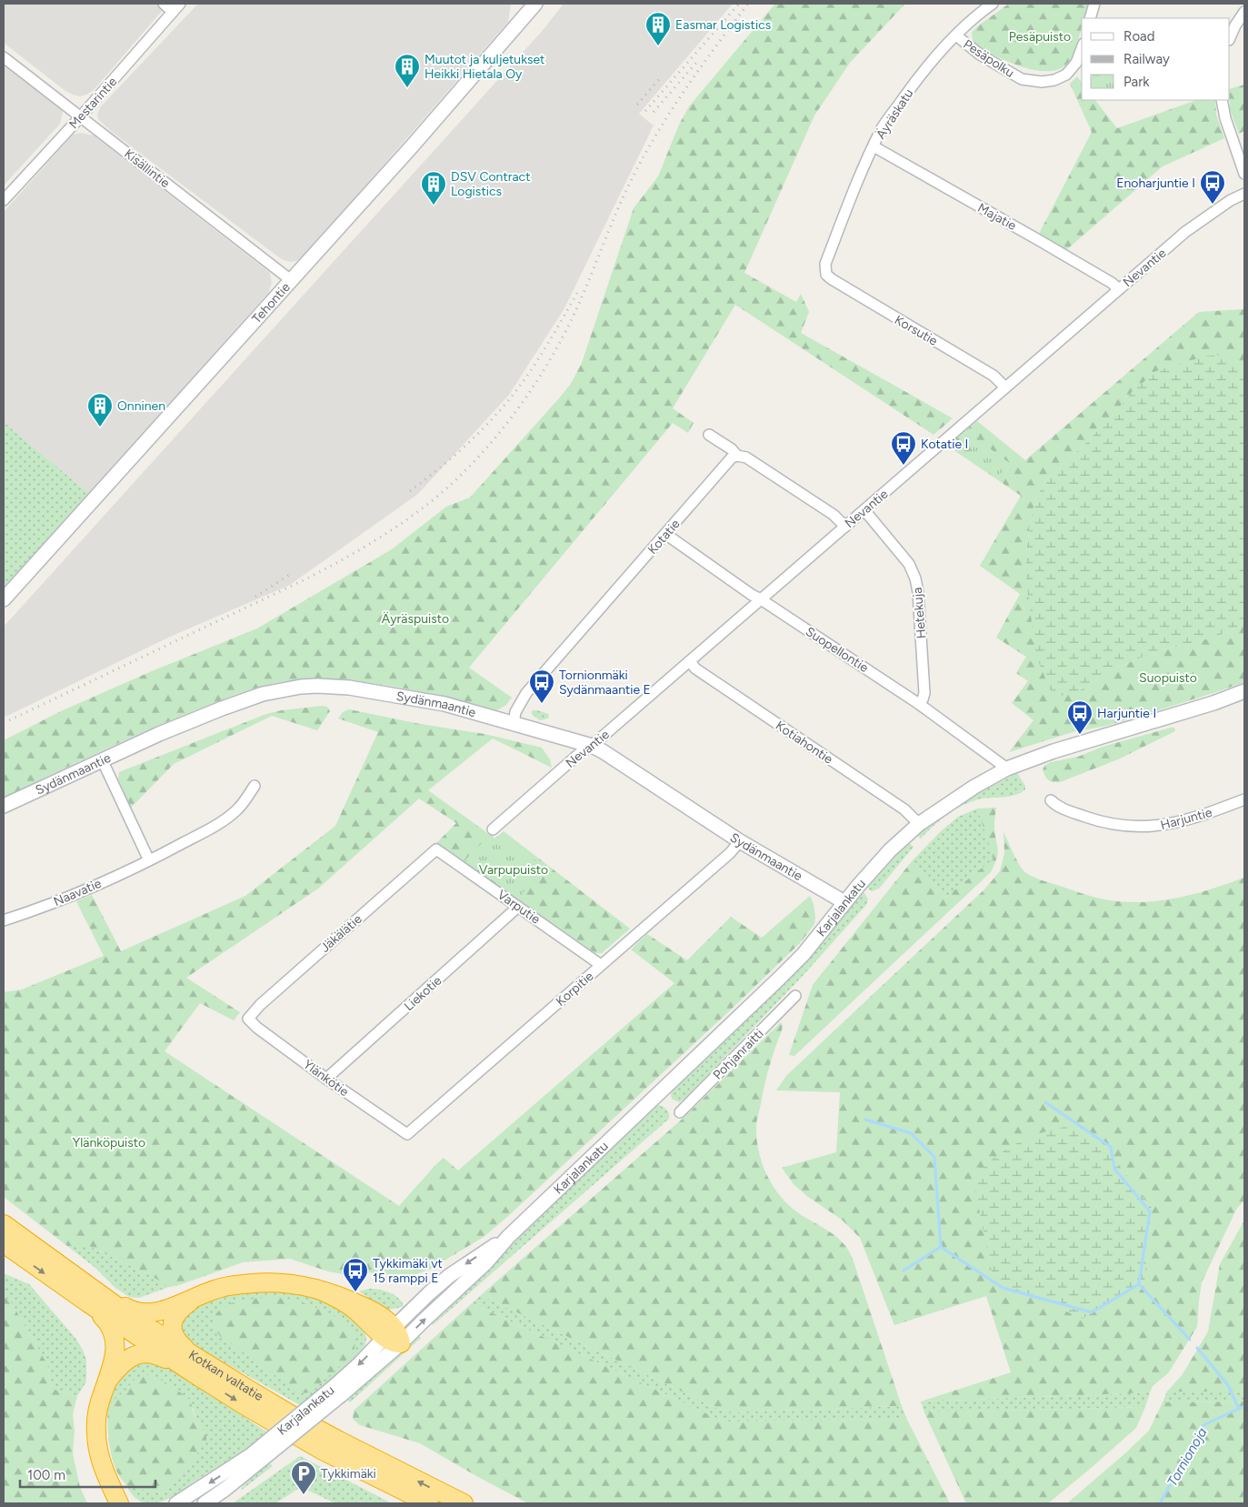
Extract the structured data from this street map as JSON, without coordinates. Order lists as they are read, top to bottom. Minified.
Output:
{"streets":{"highway":["Kotkan valtatie"],"street":["Pesäpolku","Mestarintie","Äyräskatu","Kisällintie","Majatie","Nevantie","Tehontie","Korsutie","Kotatie","Hetekuja","Suopellontie","Sydänmaantie","Kotiahontie","Harjuntie","Naavatie","Varputie","Karjalankatu","Jäkälätie","Korpitie","Liekotie","Pohjanraitti","Ylänkötie"]},"crossings":[["Pesäpolku","Äyräskatu"],["Mestarintie","Kisällintie"],["Äyräskatu","Majatie"],["Äyräskatu","Korsutie"],["Kisällintie","Tehontie"],["Majatie","Nevantie"],["Nevantie","Korsutie"],["Nevantie","Hetekuja"],["Nevantie","Suopellontie"],["Nevantie","Sydänmaantie"],["Nevantie","Kotiahontie"],["Kotatie","Suopellontie"],["Kotatie","Sydänmaantie"],["Hetekuja","Suopellontie"],["Suopellontie","Karjalankatu"],["Sydänmaantie","Karjalankatu"],["Sydänmaantie","Korpitie"],["Kotiahontie","Karjalankatu"],["Varputie","Jäkälätie"],["Varputie","Korpitie"],["Varputie","Liekotie"],["Jäkälätie","Ylänkötie"],["Korpitie","Ylänkötie"],["Liekotie","Ylänkötie"]],"water":["Tornionoja"],"parks":["Pesäpuisto","Äyräspuisto","Suopuisto","Varpupuisto","Ylänköpuisto"],"places":{"building":["Easmar Logistics","Muutot ja kuljetukset Heikki Hietala Oy","DSV Contract Logistics","Onninen"],"bus stop":["Enoharjuntie I","Kotatie I","Tornionmäki Sydänmaantie E","Harjuntie I","Tykkimäki vt 15 ramppi E"],"parking":["Tykkimäki"]},"legend":["Road","Railway","Park"],"scale_bar":"100 m"}
